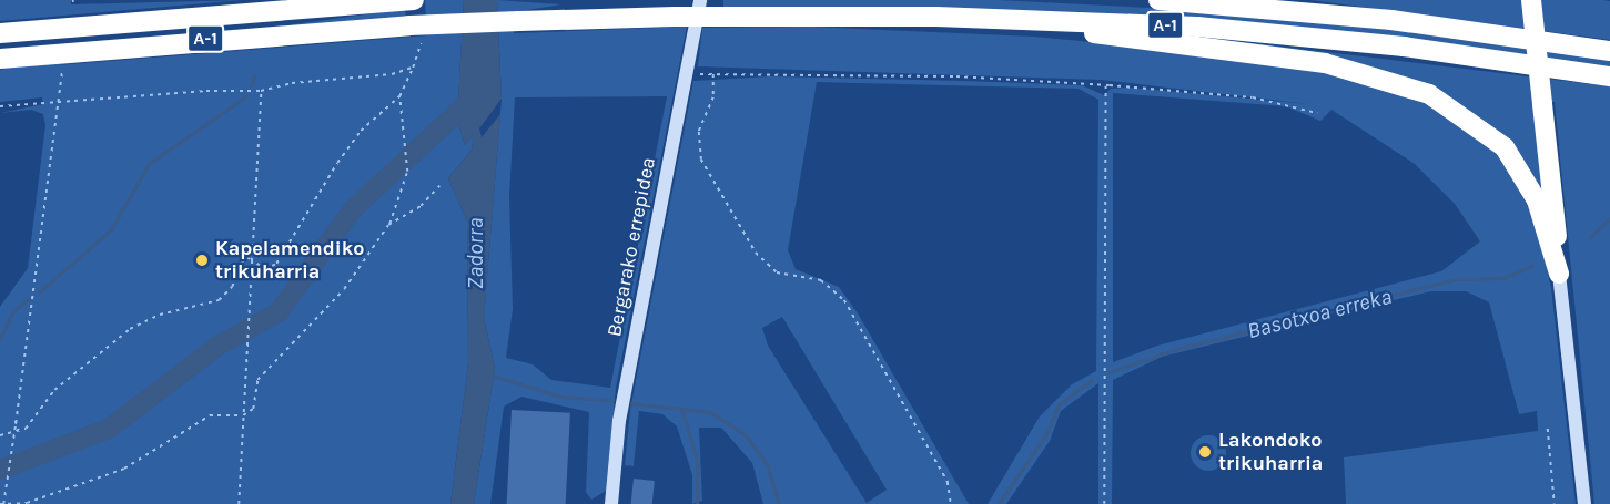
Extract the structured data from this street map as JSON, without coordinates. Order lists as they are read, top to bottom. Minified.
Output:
{"streets":{"highway":["A-1"],"street":["Bergarako errepidea"]},"water":["Zadorra","Basotxoa erreka"],"places":["Kapelamendiko trikuharria","Lakondoko trikuharria"]}
